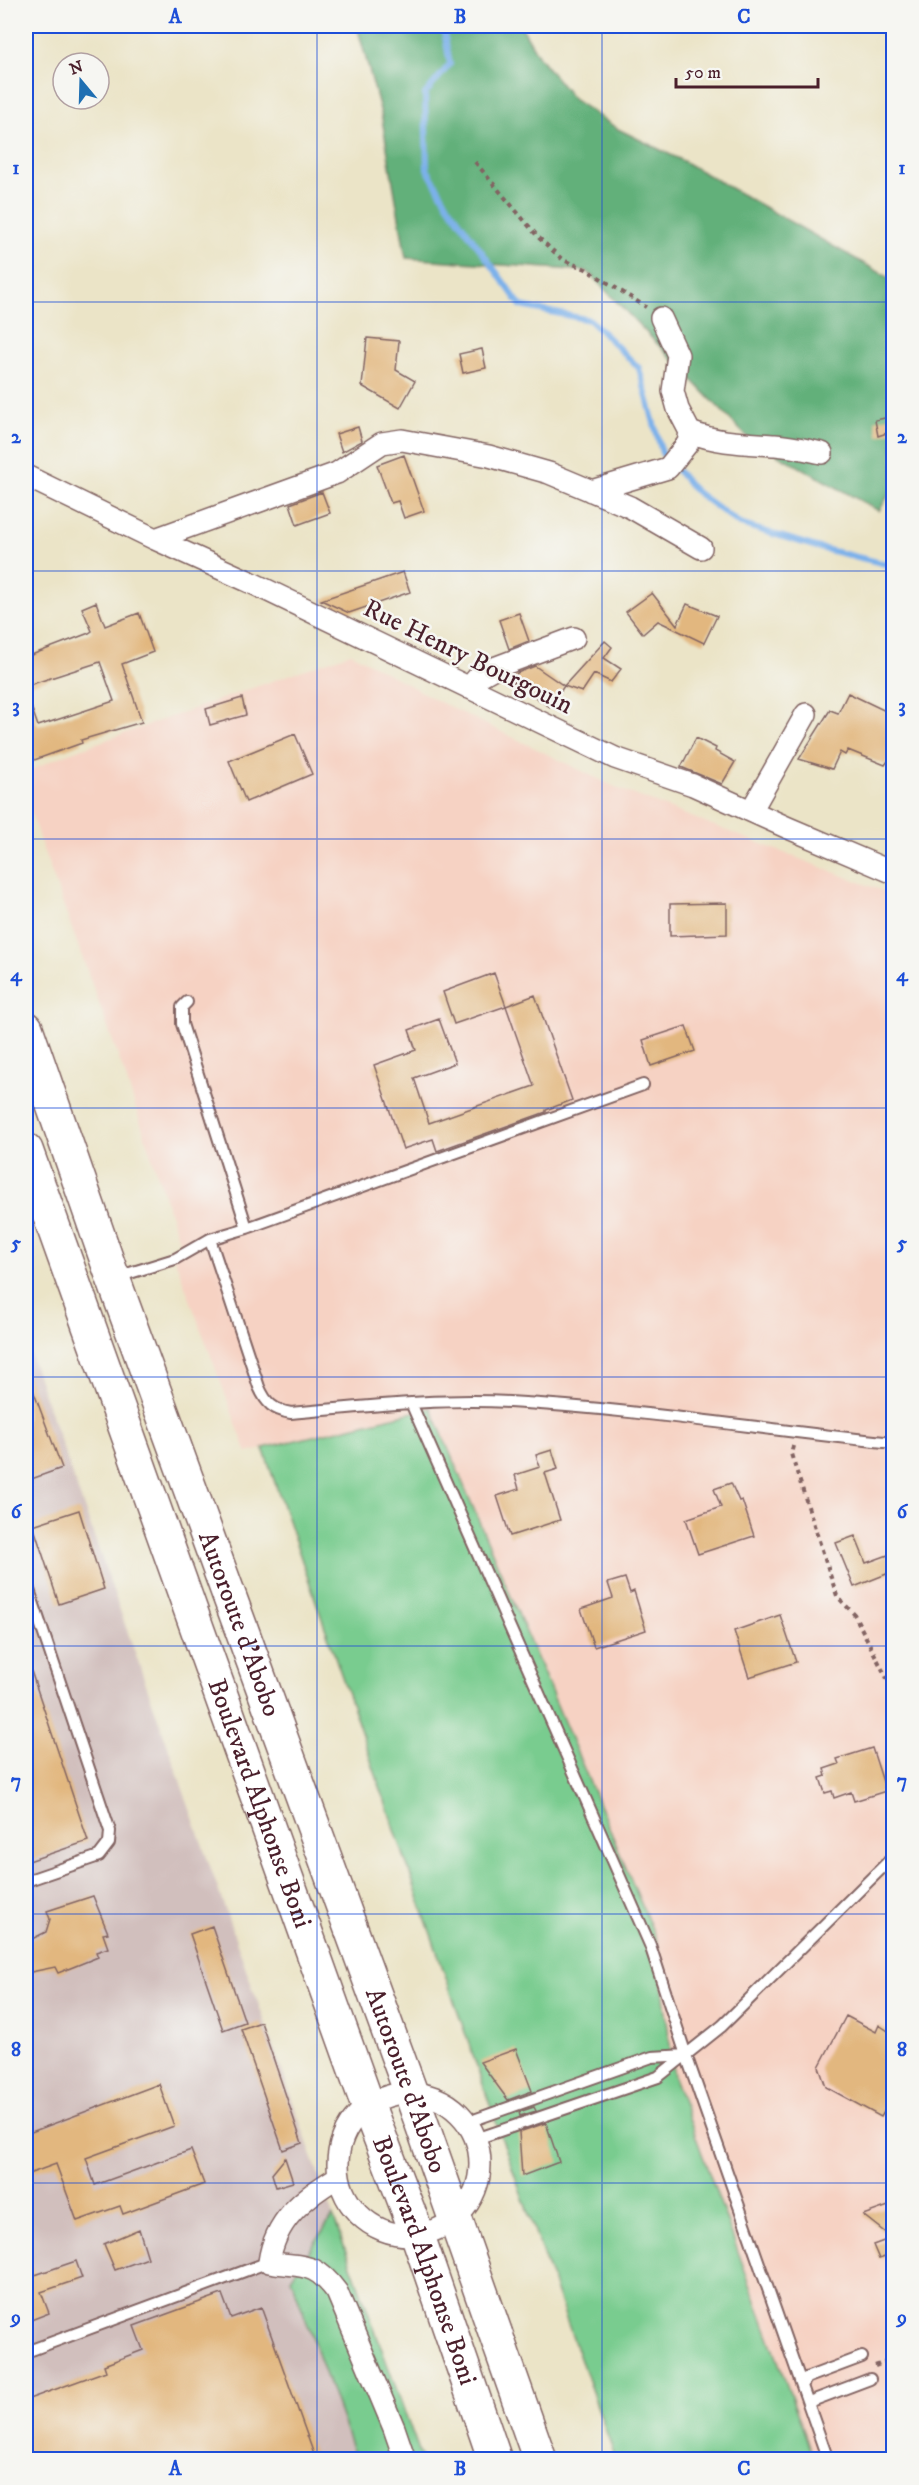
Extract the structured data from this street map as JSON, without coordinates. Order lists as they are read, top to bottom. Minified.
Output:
{"streets":{"main road":["Autoroute d'Abobo","Boulevard Alphonse Boni"],"street":["Rue Henry Bourgouin"]},"crossings":[["Autoroute d'Abobo","Boulevard Alphonse Boni"]],"scale_bar":"50 m","north":"top","grid":{"columns":["A","B","C"],"rows":["1","2","3","4","5","6","7","8","9"]}}
